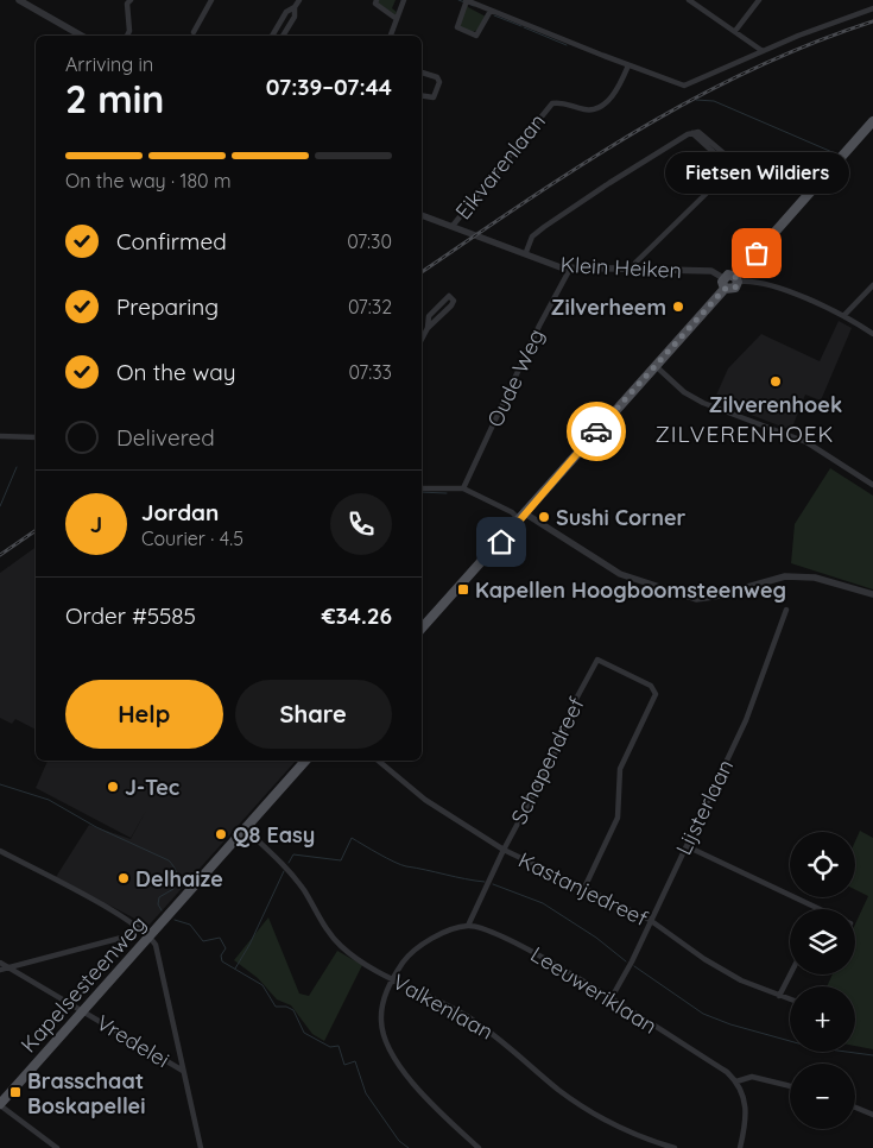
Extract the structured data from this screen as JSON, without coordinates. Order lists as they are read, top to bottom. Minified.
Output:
{"streets":{"main road":["Kapelsesteenweg"],"street":["Eikvarenlaan","Klein Heiken","Oude Weg","Schapendreef","Lijsterlaan","Kastanjedreef","Leeuweriklaan","Valkenlaan","Vredelei"]},"crossings":[["Eikvarenlaan","Klein Heiken"],["Klein Heiken","Oude Weg"],["Schapendreef","Kastanjedreef"],["Schapendreef","Leeuweriklaan"],["Lijsterlaan","Kastanjedreef"],["Lijsterlaan","Leeuweriklaan"],["Kapelsesteenweg","Valkenlaan"],["Kapelsesteenweg","Vredelei"]],"districts":["ZILVERENHOEK"],"places":{"other":["Fietsen Wildiers","Zilverheem","Zilverenhoek","Sushi Corner","J-Tec","Q8 Easy","Delhaize"],"transit":["Kapellen Hoogboomsteenweg","Brasschaat Boskapellei"]},"page":{"heading":["2 min","Arriving in","07:39–07:44"],"panel":["Jordan","Courier · 4.5","Order #5585","€34.26"],"bar":"On the way · 180 m","bubble":"Fietsen Wildiers","list":[["Confirmed","07:30"],["Preparing","07:32"],["On the way","07:33"],"Delivered"],"round":"J","buttons":["Help","Share"],"map_buttons":["+","−"]}}
